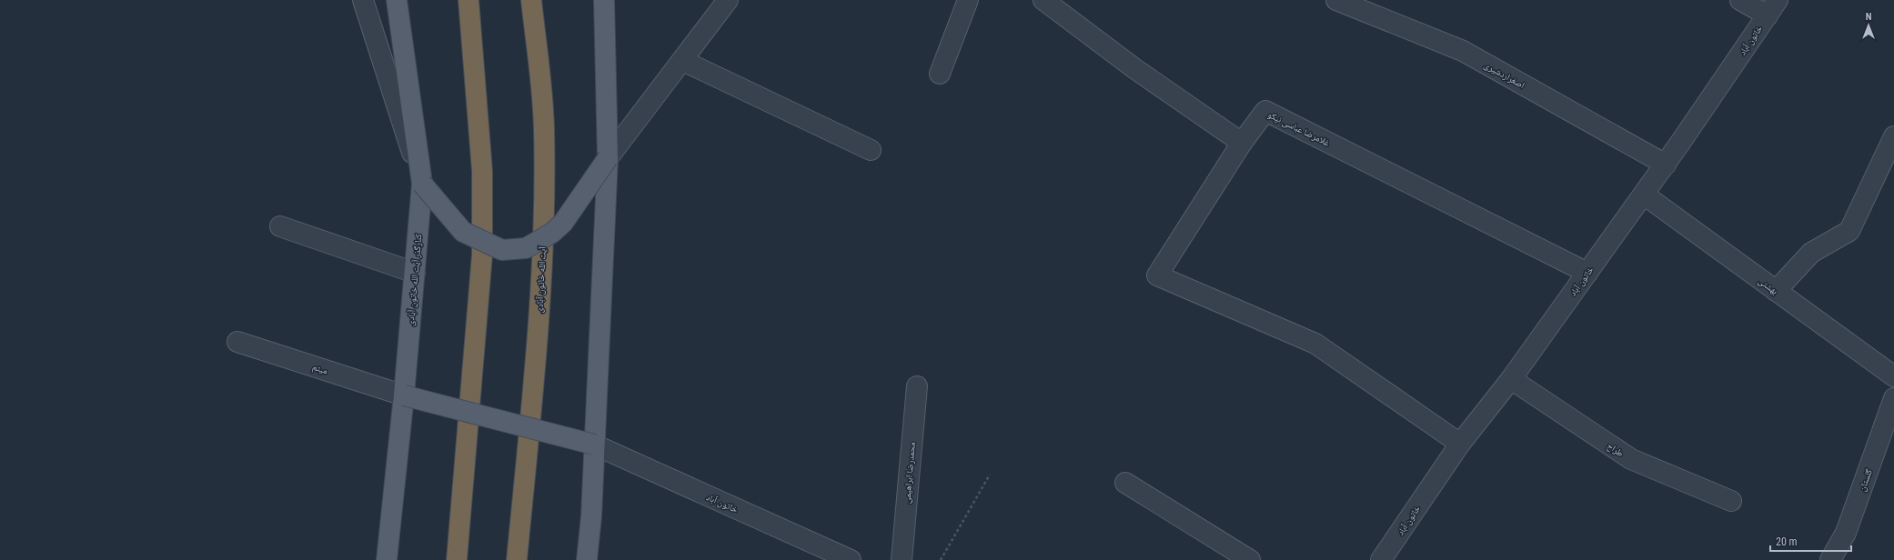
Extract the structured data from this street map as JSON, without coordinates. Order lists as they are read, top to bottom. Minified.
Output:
{"streets":{"highway":["آیت الله خاتون آبادی"],"main road":["کنارگذر آیت الله خاتون آبادی"],"street":["خاتون آباد","اصغراردشیری","غلامرضا عباسی نیکو","بهشتی","میثم","طراح","محمدرضا ابراهیمی","گلستان"]},"crossings":[["خاتون آباد","اصغراردشیری"],["خاتون آباد","غلامرضا عباسی نیکو"],["خاتون آباد","بهشتی"],["خاتون آباد","طراح"],["کنارگذر آیت الله خاتون آبادی","میثم"]],"scale_bar":"20 m","north":"top"}
